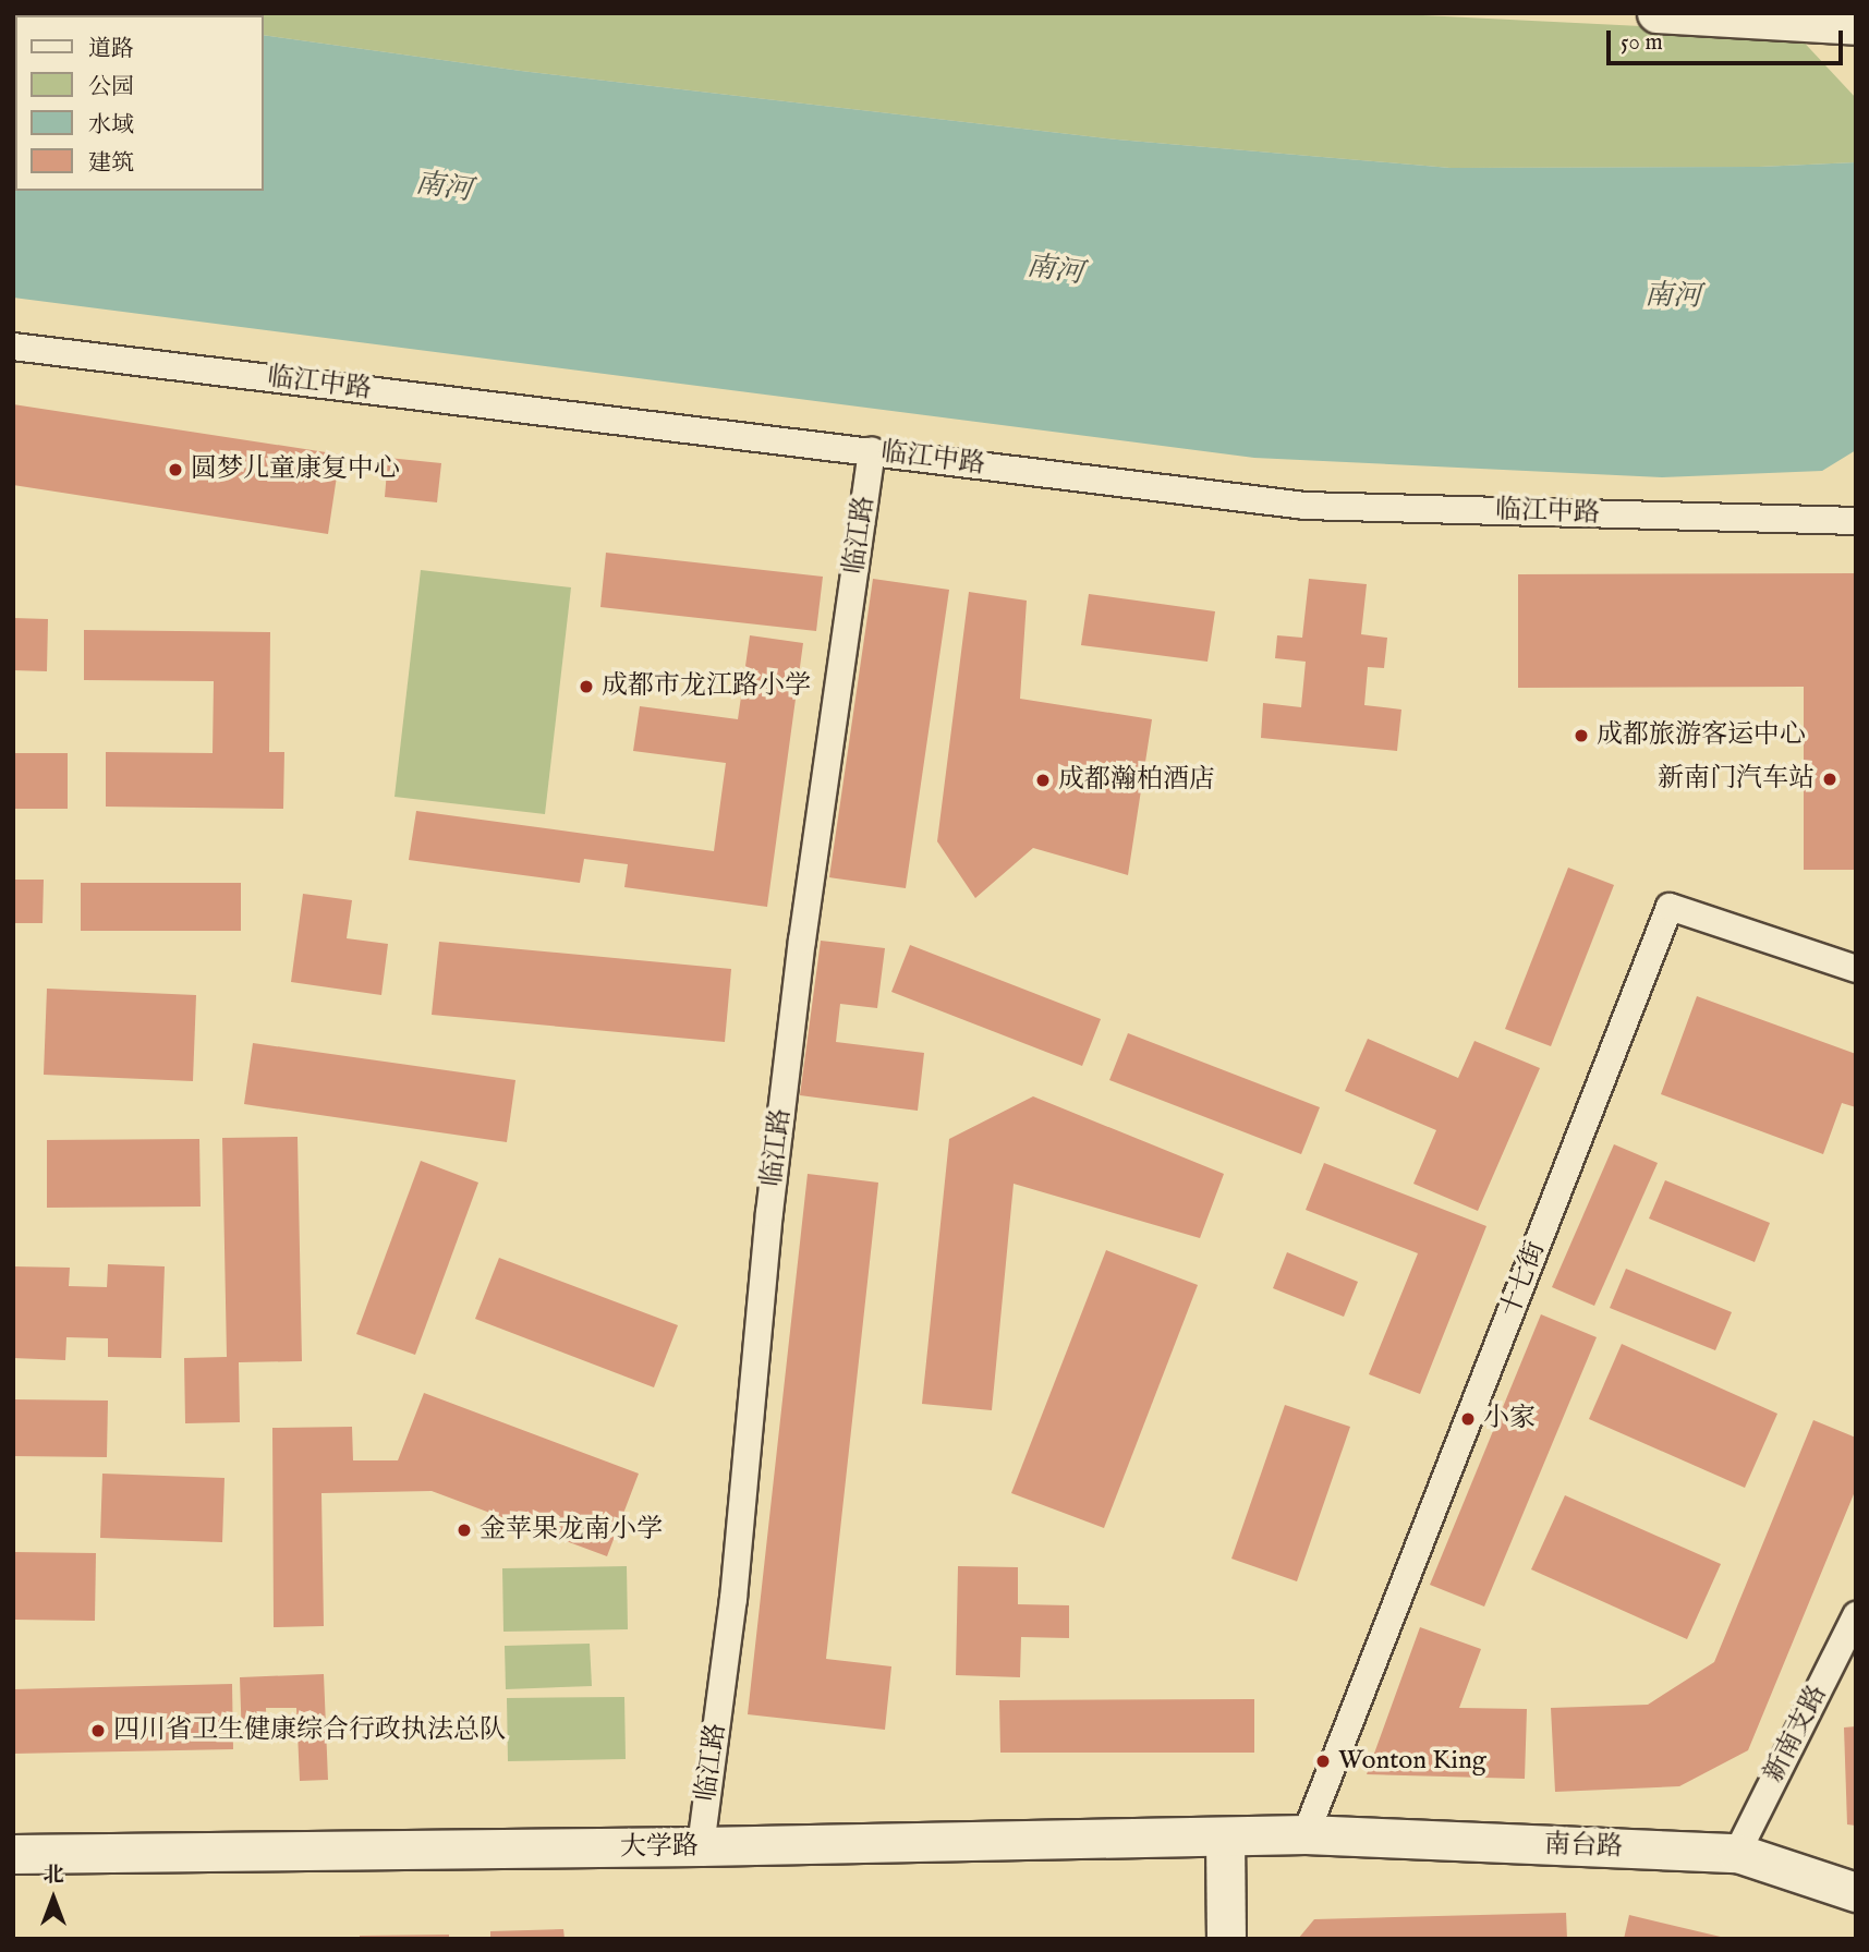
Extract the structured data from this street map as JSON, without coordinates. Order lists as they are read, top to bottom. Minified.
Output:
{"streets":{"street":["临江中路","临江路","十七街","新南支路","南台路","大学路"]},"crossings":[["临江中路","临江路"],["临江路","大学路"],["十七街","南台路"],["十七街","大学路"],["新南支路","南台路"],["南台路","大学路"]],"water":["南河"],"places":["圆梦儿童康复中心","成都市龙江路小学","成都旅游客运中心","新南门汽车站","成都瀚柏酒店","小家","金苹果龙南小学","四川省卫生健康综合行政执法总队","Wonton King"],"legend":["道路","公园","水域","建筑"],"scale_bar":"50 m","north":"top"}
